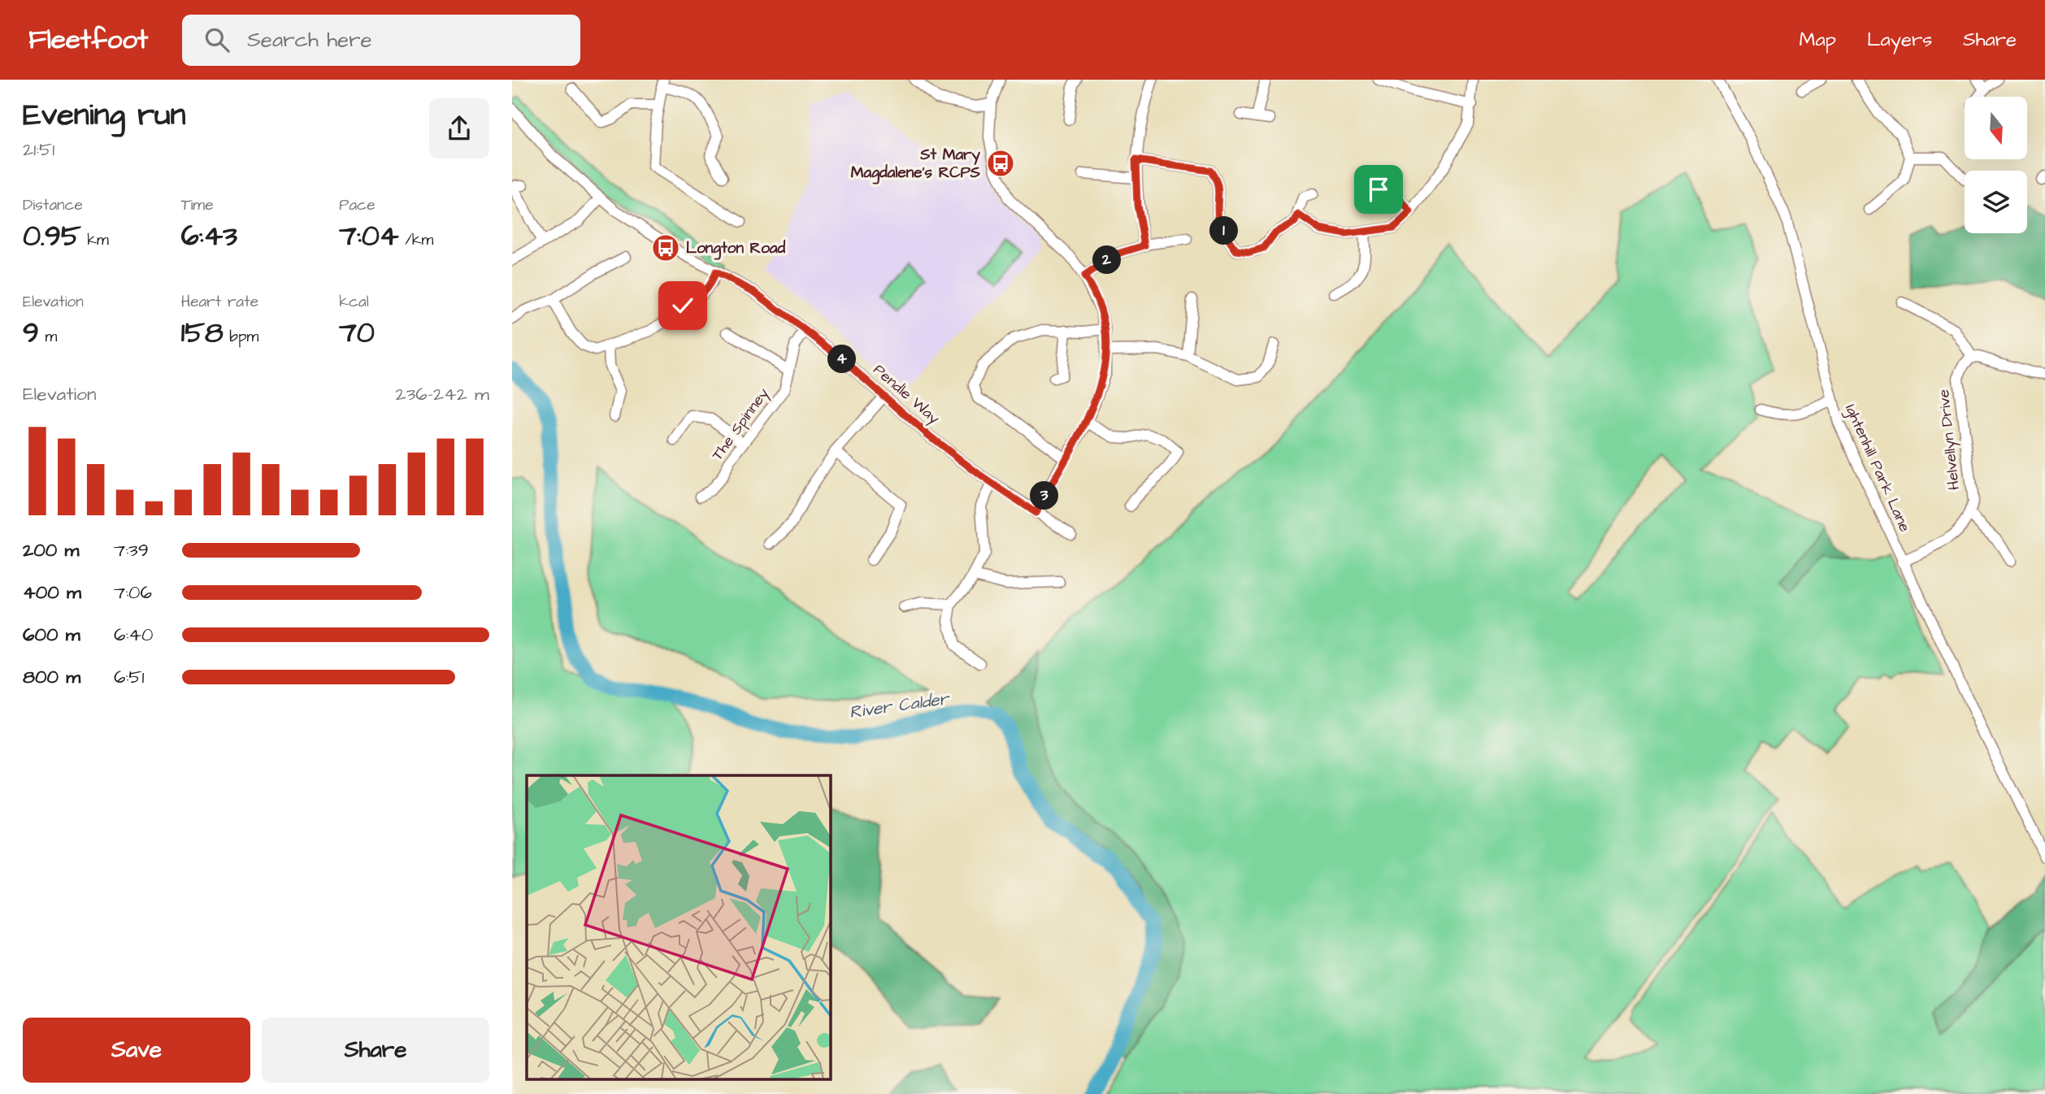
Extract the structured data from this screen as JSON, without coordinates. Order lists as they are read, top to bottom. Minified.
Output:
{"streets":{"street":["Pendle Way","The Spinney","Helvellyn Drive","Ightenhill Park Lane"]},"crossings":[["Pendle Way","The Spinney"]],"water":["River Calder"],"places":{"bus stop":["St Mary Magdalene's RCPS","Longton Road"]},"north":"bottom","page":{"header":"Fleetfoot","search":"Search here","nav":["Map","Layers","Share"],"heading":["Evening run","21:51"],"stats":[["Distance","0.95 km"],["Time","6:43"],["Pace","7:04 /km"],["Elevation","9 m"],["Heart rate","158 bpm"],["kcal","70"]],"pins":["1","2","4","3"],"chart":["Elevation","236–242 m"],"list":[{"name":"200 m","note":"7:39"},{"name":"400 m","note":"7:06"},{"name":"600 m","note":"6:40"},{"name":"800 m","note":"6:51"}],"buttons":["Save","Share"]}}
